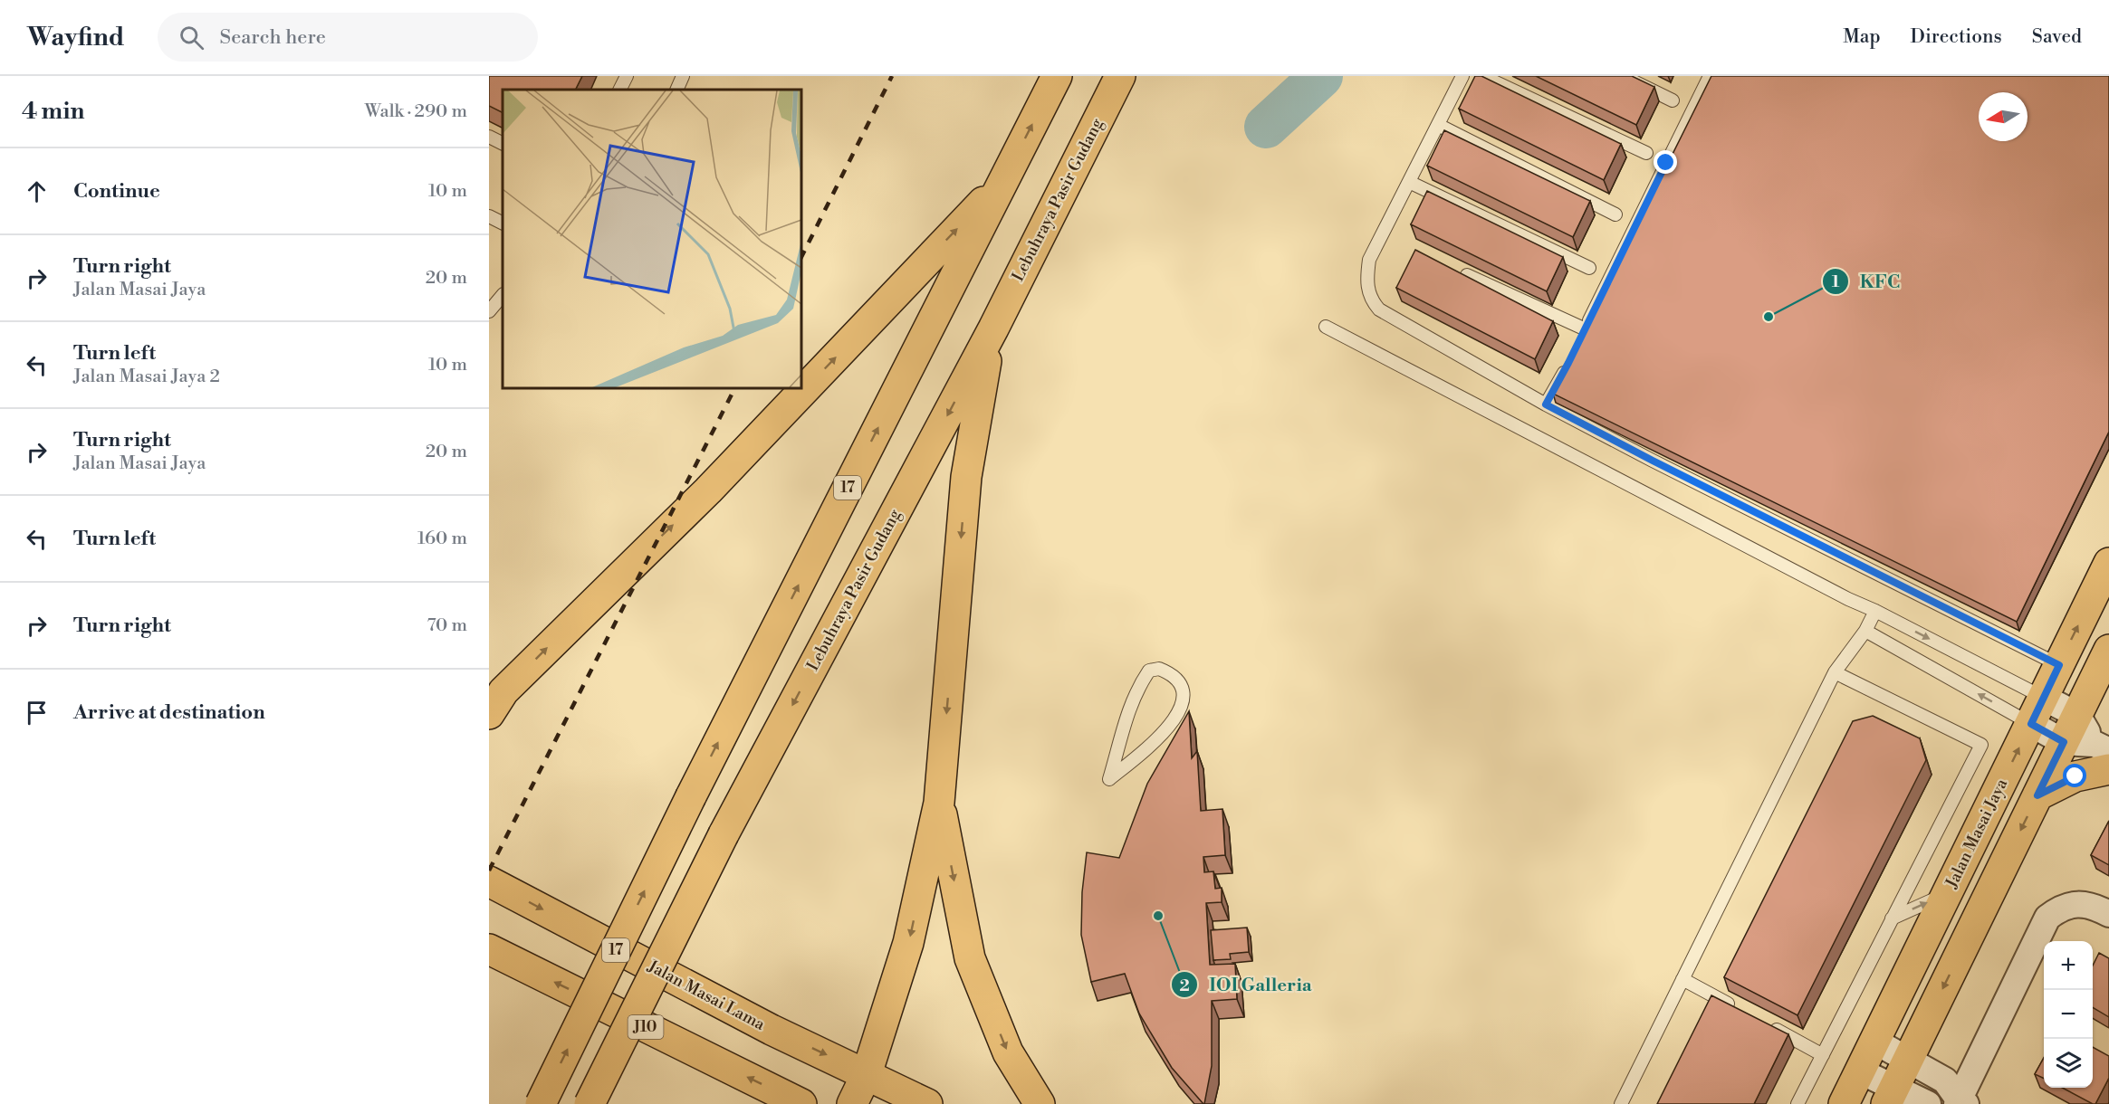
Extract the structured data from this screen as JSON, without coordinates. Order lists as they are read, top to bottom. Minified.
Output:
{"streets":{"main road":["Lebuhraya Pasir Gudang","17","Jalan Masai Jaya","Jalan Masai Lama","J10"]},"places":["KFC","IOI Galleria"],"north":"left","page":{"header":"Wayfind","search":"Search here","nav":["Map","Directions","Saved"],"heading":["4 min","Walk · 290 m"],"list":[["Continue","10 m"],["Turn right","Jalan Masai Jaya","20 m"],["Turn left","Jalan Masai Jaya 2","10 m"],["Turn right","Jalan Masai Jaya","20 m"],["Turn left","160 m"],["Turn right","70 m"],"Arrive at destination"],"map_buttons":["+","−"]}}
